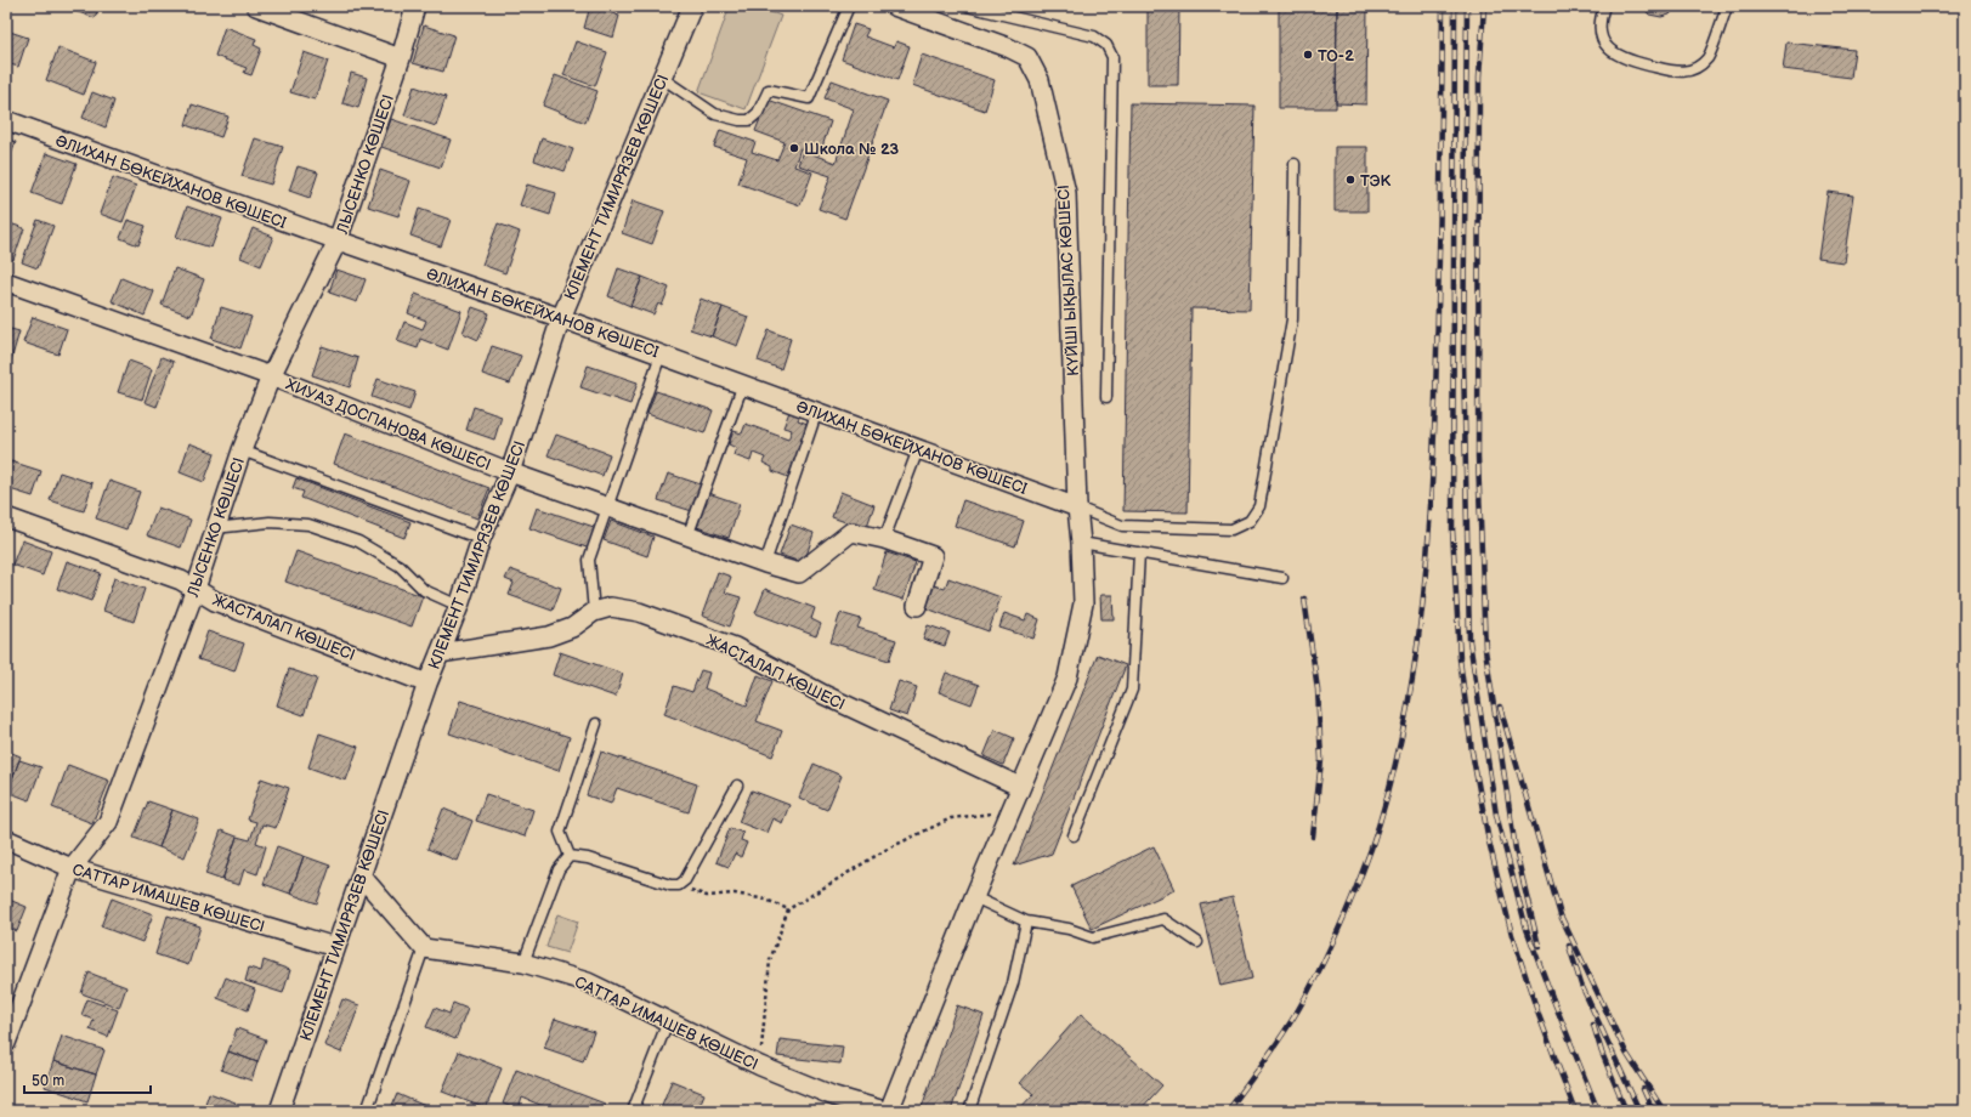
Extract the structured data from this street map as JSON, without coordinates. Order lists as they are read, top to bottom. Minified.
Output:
{"streets":{"street":["ЛЫСЕНКО КӨШЕСІ","ӘЛИХАН БӨКЕЙХАНОВ КӨШЕСI","КЛЕМЕНТ ТИМИРЯЗЕВ КӨШЕСІ","КҮЙШІ ЫҚЫЛАС КӨШЕСІ","ХИУАЗ ДОСПАНОВА КӨШЕСІ","ЖАСТАЛАП КӨШЕСІ","САТТАР ИМАШЕВ КӨШЕСІ"]},"crossings":[["ЛЫСЕНКО КӨШЕСІ","ӘЛИХАН БӨКЕЙХАНОВ КӨШЕСI"],["ЛЫСЕНКО КӨШЕСІ","ХИУАЗ ДОСПАНОВА КӨШЕСІ"],["ЛЫСЕНКО КӨШЕСІ","ЖАСТАЛАП КӨШЕСІ"],["ЛЫСЕНКО КӨШЕСІ","САТТАР ИМАШЕВ КӨШЕСІ"],["ӘЛИХАН БӨКЕЙХАНОВ КӨШЕСI","КЛЕМЕНТ ТИМИРЯЗЕВ КӨШЕСІ"],["ӘЛИХАН БӨКЕЙХАНОВ КӨШЕСI","КҮЙШІ ЫҚЫЛАС КӨШЕСІ"],["КЛЕМЕНТ ТИМИРЯЗЕВ КӨШЕСІ","ХИУАЗ ДОСПАНОВА КӨШЕСІ"],["КЛЕМЕНТ ТИМИРЯЗЕВ КӨШЕСІ","ЖАСТАЛАП КӨШЕСІ"],["КЛЕМЕНТ ТИМИРЯЗЕВ КӨШЕСІ","САТТАР ИМАШЕВ КӨШЕСІ"],["КҮЙШІ ЫҚЫЛАС КӨШЕСІ","ЖАСТАЛАП КӨШЕСІ"]],"places":["ТО-2","Школа № 23","ТЭК"],"scale_bar":"50 m"}
